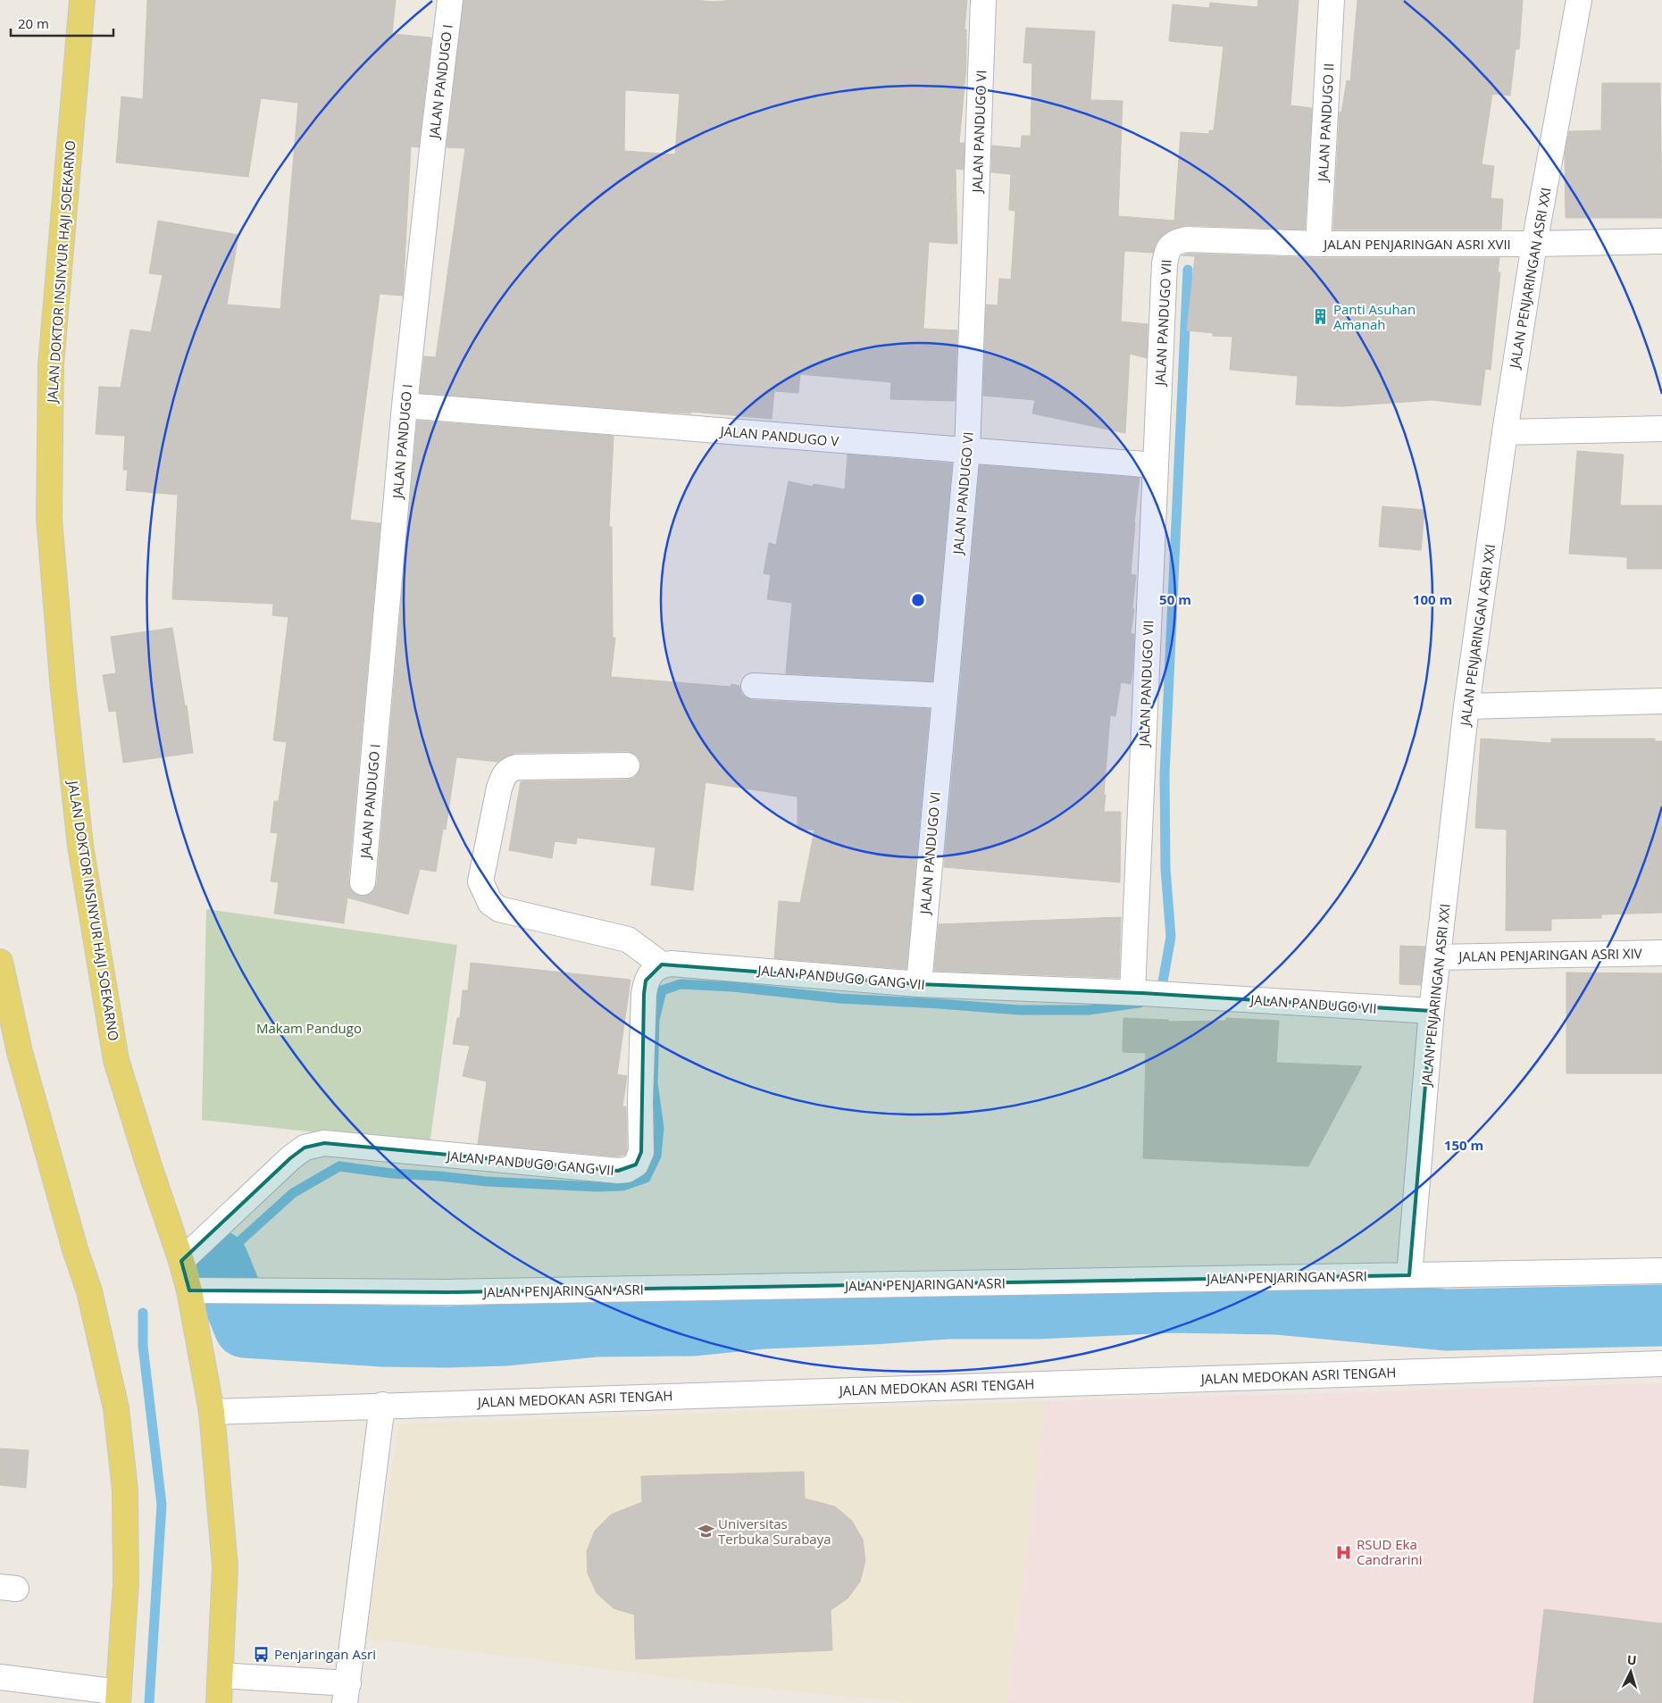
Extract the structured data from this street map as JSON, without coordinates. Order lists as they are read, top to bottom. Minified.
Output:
{"streets":{"main road":["JALAN DOKTOR INSINYUR HAJI SOEKARNO"],"street":["JALAN PANDUGO I","JALAN PANDUGO II","JALAN PANDUGO VI","JALAN PENJARINGAN ASRI XVII","JALAN PENJARINGAN ASRI XXI","JALAN PANDUGO VII","JALAN PANDUGO V","JALAN PENJARINGAN ASRI XIV","JALAN PANDUGO GANG VII","JALAN PENJARINGAN ASRI","JALAN MEDOKAN ASRI TENGAH"]},"crossings":[["JALAN PANDUGO I","JALAN PANDUGO V"],["JALAN PANDUGO II","JALAN PENJARINGAN ASRI XVII"],["JALAN PANDUGO VI","JALAN PANDUGO V"],["JALAN PANDUGO VI","JALAN PANDUGO GANG VII"],["JALAN PENJARINGAN ASRI XVII","JALAN PENJARINGAN ASRI XXI"],["JALAN PENJARINGAN ASRI XVII","JALAN PANDUGO VII"],["JALAN DOKTOR INSINYUR HAJI SOEKARNO","JALAN PANDUGO GANG VII"],["JALAN DOKTOR INSINYUR HAJI SOEKARNO","JALAN PENJARINGAN ASRI"],["JALAN DOKTOR INSINYUR HAJI SOEKARNO","JALAN MEDOKAN ASRI TENGAH"],["JALAN PENJARINGAN ASRI XXI","JALAN PANDUGO VII"],["JALAN PENJARINGAN ASRI XXI","JALAN PENJARINGAN ASRI XIV"],["JALAN PENJARINGAN ASRI XXI","JALAN PENJARINGAN ASRI"],["JALAN PANDUGO VII","JALAN PANDUGO V"],["JALAN PANDUGO VII","JALAN PANDUGO GANG VII"]],"parks":["Makam Pandugo"],"places":{"building":["Panti Asuhan Amanah"],"school or university":["Universitas Terbuka Surabaya"],"hospital":["RSUD Eka Candrarini"],"bus stop":["Penjaringan Asri"]},"scale_bar":"20 m","north":"top","rings":["50 m","100 m","150 m"]}
